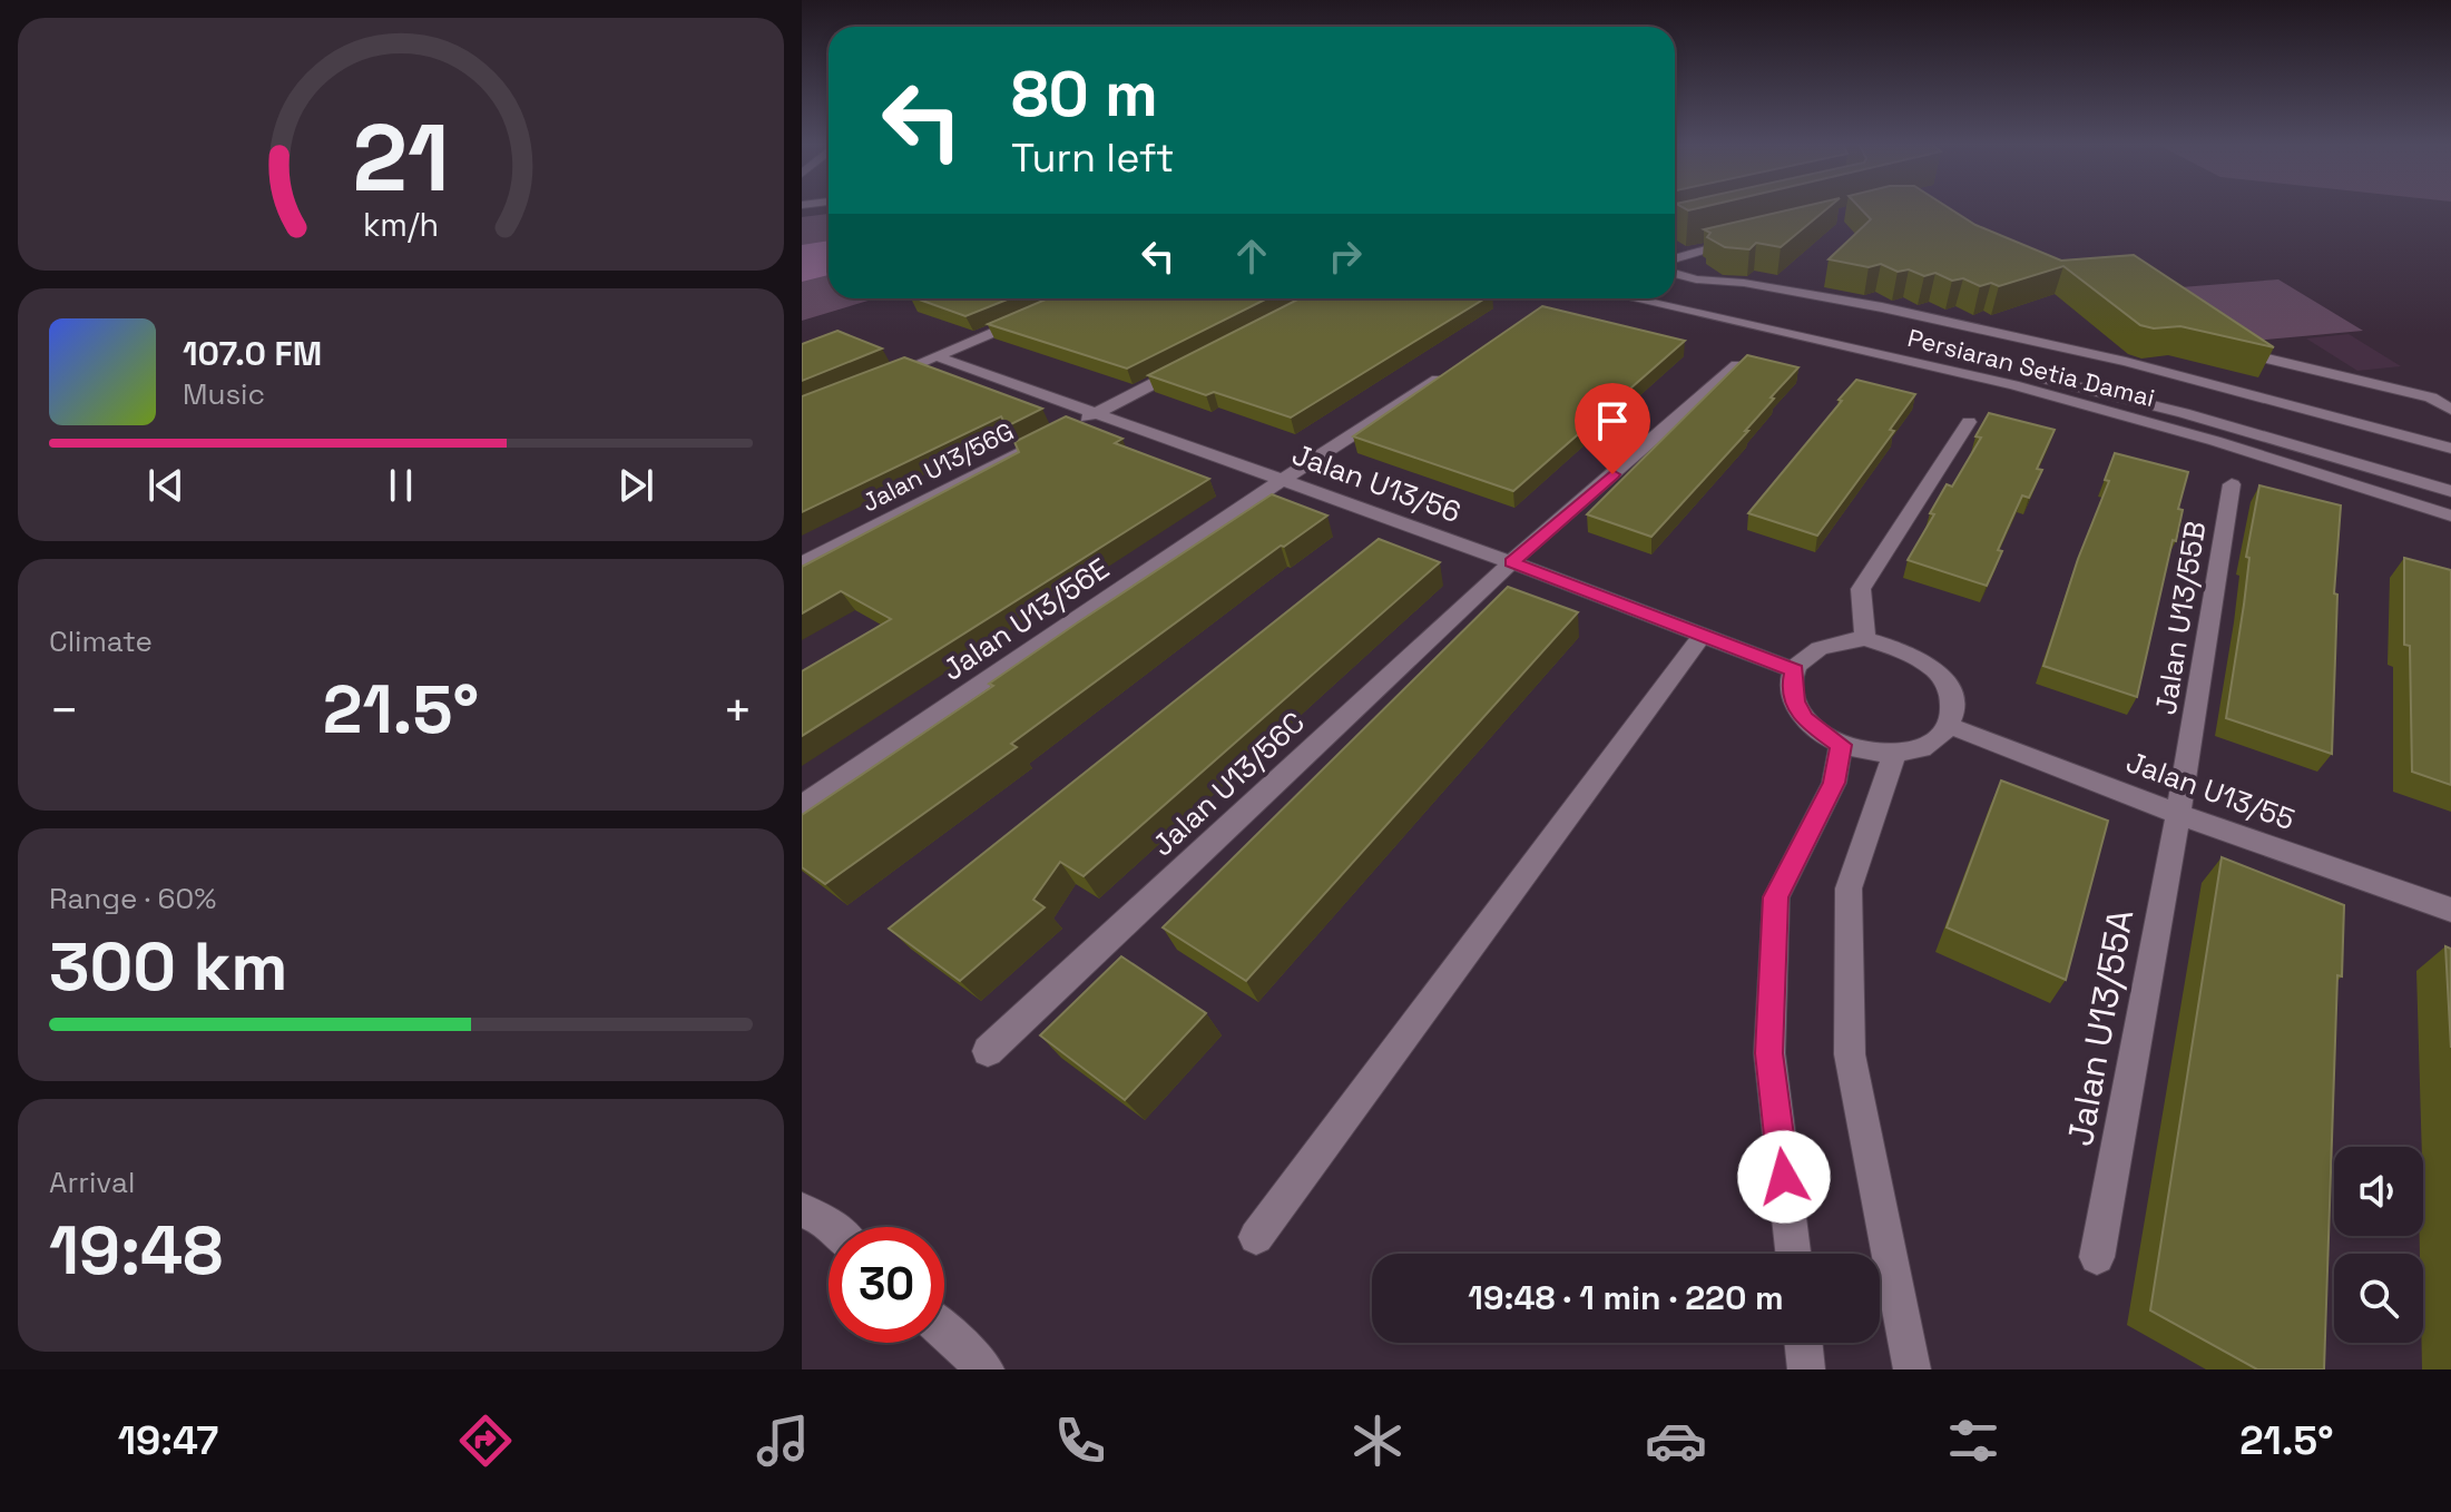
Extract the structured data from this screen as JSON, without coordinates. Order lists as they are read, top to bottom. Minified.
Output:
{"streets":{"street":["Persiaran Setia Damai","Jalan U13/56G","Jalan U13/56","Jalan U13/55B","Jalan U13/56E","Jalan U13/56C","Jalan U13/55","Jalan U13/55A"]},"crossings":[["Jalan U13/56G","Jalan U13/56"],["Jalan U13/56","Jalan U13/56E"],["Jalan U13/56","Jalan U13/56C"],["Jalan U13/56","Jalan U13/55"],["Jalan U13/55B","Jalan U13/55"],["Jalan U13/55B","Jalan U13/55A"],["Jalan U13/55","Jalan U13/55A"]],"page":{"turn":["80 m","Turn left"],"song":["107.0 FM","Music"],"tile":["Climate",["Range · 60%","300 km"],["Arrival","19:48"]],"heat":["−","21.5°","+"],"limit":"30","trip":"19:48 · 1 min · 220 m","tabs":["19:47","21.5°"],"gauge":["21","km/h"]}}
